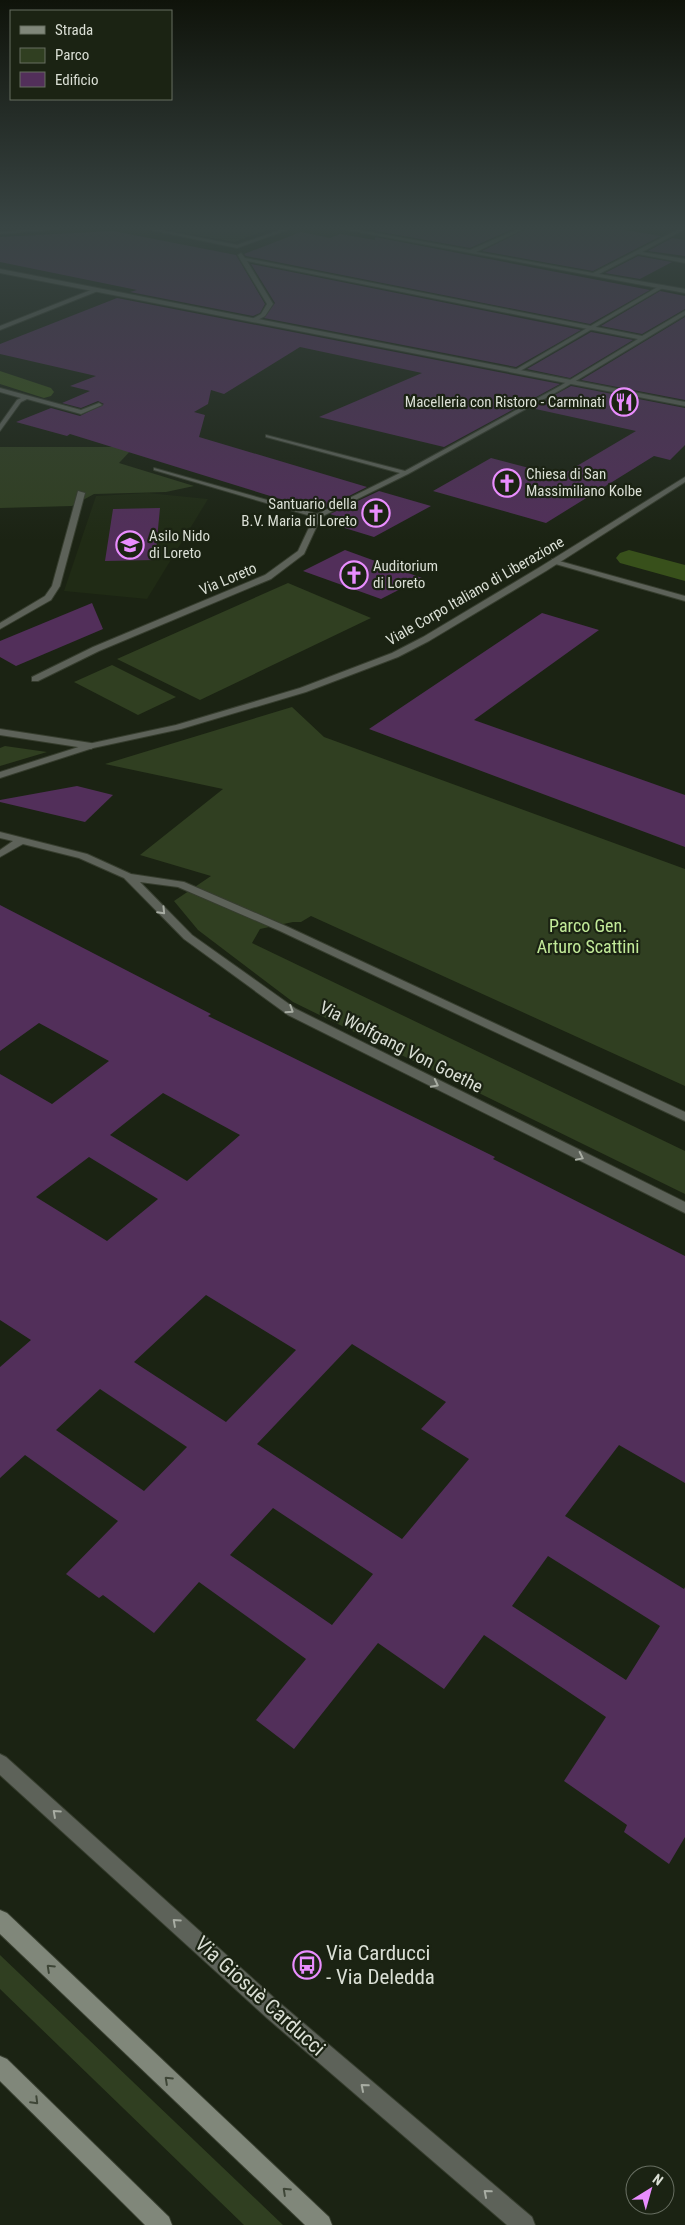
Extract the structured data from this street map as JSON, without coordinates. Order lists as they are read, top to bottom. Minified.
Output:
{"streets":{"street":["Via Loreto","Viale Corpo Italiano di Liberazione","Via Wolfgang Von Goethe","Via Giosuè Carducci"]},"one_way":["Via Giosuè Carducci"],"parks":["Parco Gen. Arturo Scattini"],"places":{"restaurant":["Macelleria con Ristoro - Carminati"],"church":["Chiesa di San Massimiliano Kolbe","Santuario della B.V. Maria di Loreto","Auditorium di Loreto"],"school or university":["Asilo Nido di Loreto"],"bus stop":["Via Carducci - Via Deledda"]},"legend":["Strada","Parco","Edificio"],"north":"top right"}
